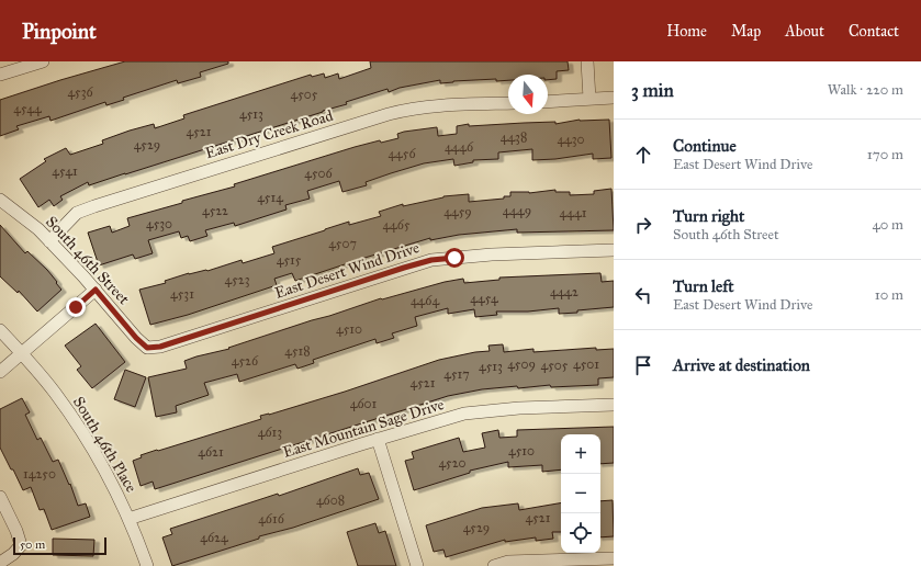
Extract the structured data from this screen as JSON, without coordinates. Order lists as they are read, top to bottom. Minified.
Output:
{"streets":{"street":["East Dry Creek Road","South 46th Street","East Desert Wind Drive","East Mountain Sage Drive","South 46th Place"]},"crossings":[["East Dry Creek Road","South 46th Street"],["South 46th Street","East Desert Wind Drive"],["East Mountain Sage Drive","South 46th Place"]],"house_numbers":["4536","4505","4544","4513","4521","4438","4430","4529","4446","4456","4541","4506","4514","4522","4449","4459","4441","4530","4465","4507","4515","4523","4442","4531","4454","4464","4510","4518","4526","4509","4501","4505","4513","4517","4521","4601","4613","4510","4621","4520","14250","4608","4521","4616","4529","4624"],"scale_bar":"50 m","north":"bottom","page":{"header":"Pinpoint","nav":["Home","Map","About","Contact"],"heading":["3 min","Walk · 220 m"],"list":[["Continue","East Desert Wind Drive","170 m"],["Turn right","South 46th Street","40 m"],["Turn left","East Desert Wind Drive","10 m"],"Arrive at destination"],"map_buttons":["+","−"],"scale":"50 m"}}
